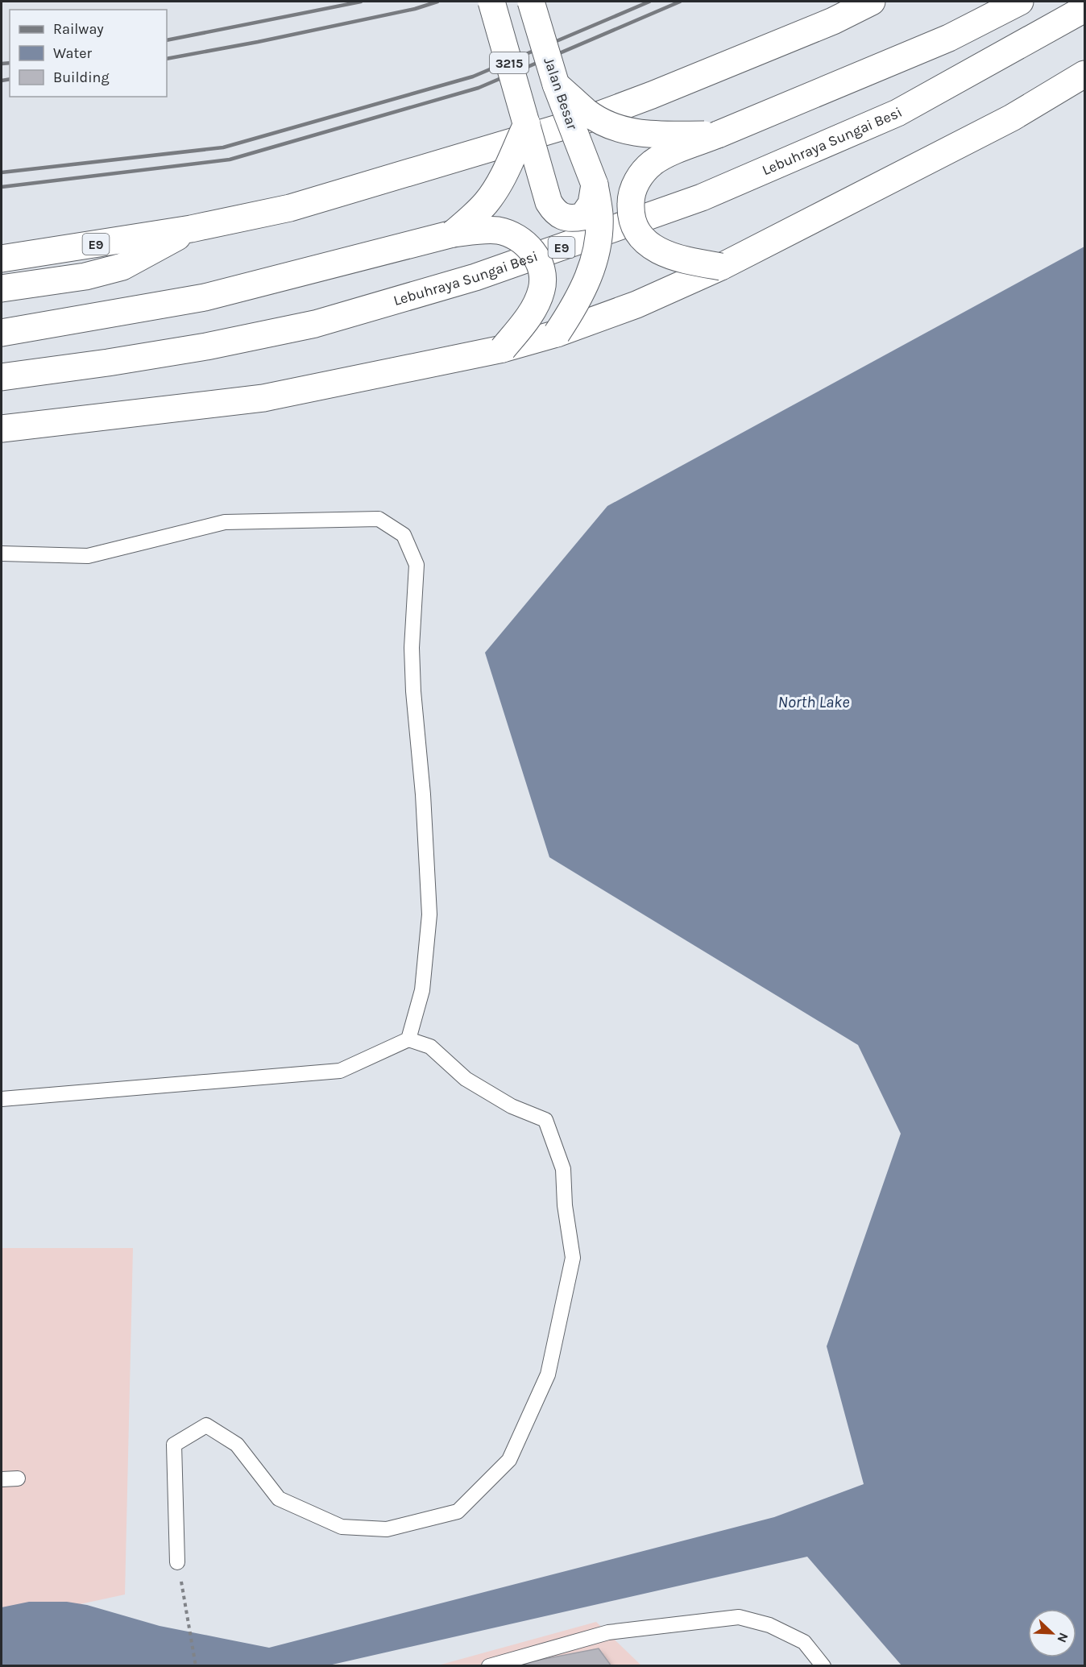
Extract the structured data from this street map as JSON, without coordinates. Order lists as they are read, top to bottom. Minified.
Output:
{"streets":{"main road":["3215","Jalan Besar","Lebuhraya Sungai Besi","E9"]},"water":["North Lake"],"legend":["Railway","Water","Building"],"north":"bottom right"}
